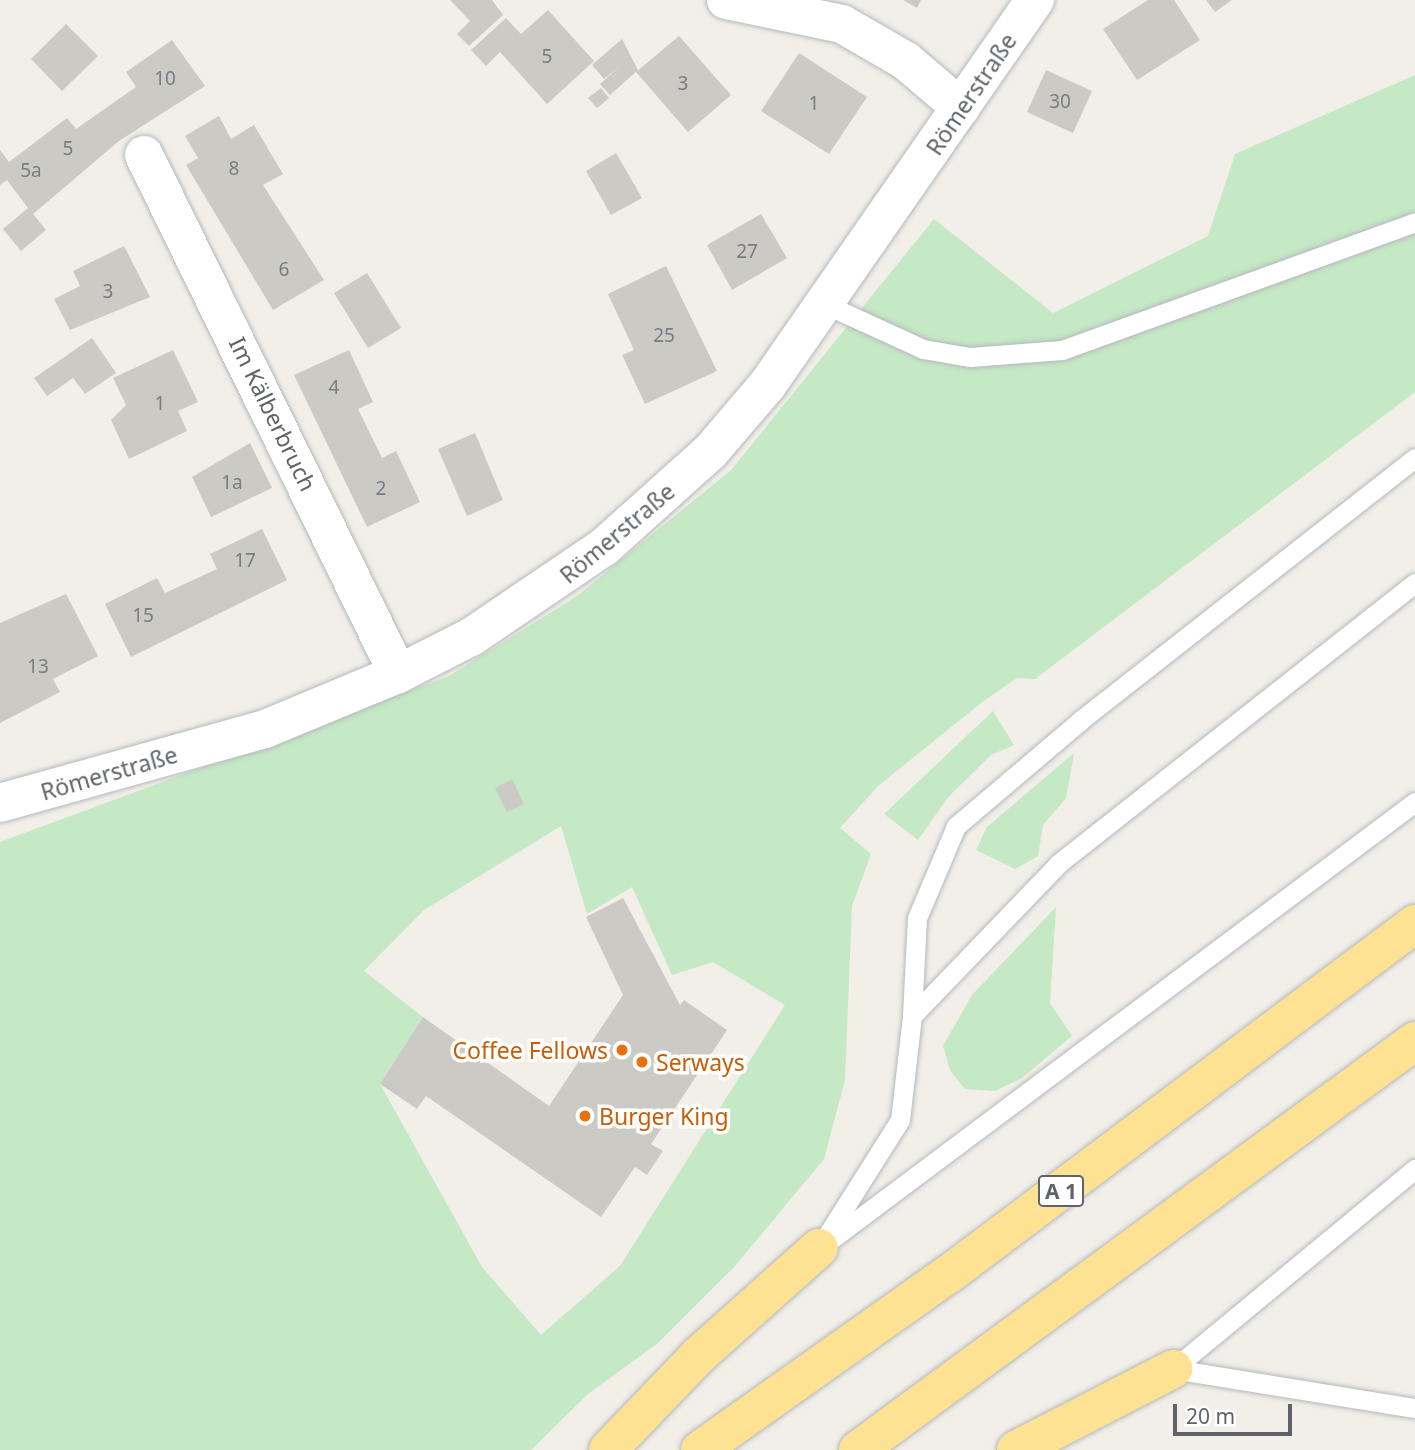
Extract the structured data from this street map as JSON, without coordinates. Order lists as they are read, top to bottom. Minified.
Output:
{"streets":{"highway":["A 1"],"street":["Römerstraße","Im Kälberbruch"]},"crossings":[["Römerstraße","Im Kälberbruch"]],"places":["Coffee Fellows","Serways","Burger King"],"house_numbers":["5","10","3","30","1","5","8","5a","27","6","3","25","4","1","1a","2","17","15","13"],"scale_bar":"20 m"}
